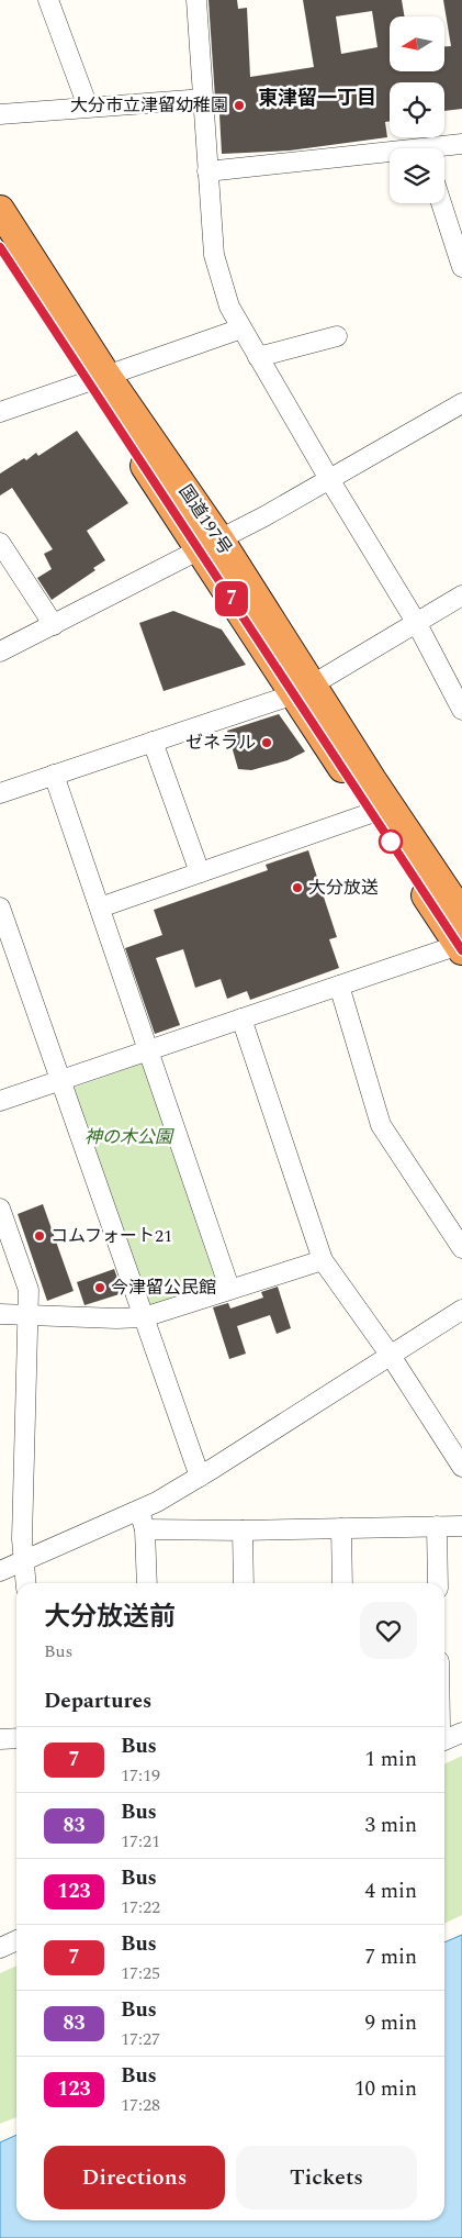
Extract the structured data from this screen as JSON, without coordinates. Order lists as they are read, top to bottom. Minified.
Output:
{"streets":{"highway":["国道197号"]},"districts":["東津留一丁目"],"parks":["神の木公園"],"places":["大分市立津留幼稚園","ゼネラル","大分放送","コムフォート21","今津留公民館"],"lines":["bus line 7"],"north":"left","page":{"on_map":"7","heading":[["大分放送前","Bus"],"Departures"],"list":[{"mark":"7","name":"Bus","note":"17:19","value":"1 min"},{"mark":"83","name":"Bus","note":"17:21","value":"3 min"},{"mark":"123","name":"Bus","note":"17:22","value":"4 min"},{"mark":"7","name":"Bus","note":"17:25","value":"7 min"},{"mark":"83","name":"Bus","note":"17:27","value":"9 min"},{"mark":"123","name":"Bus","note":"17:28","value":"10 min"}],"buttons":["Directions","Tickets"]}}
